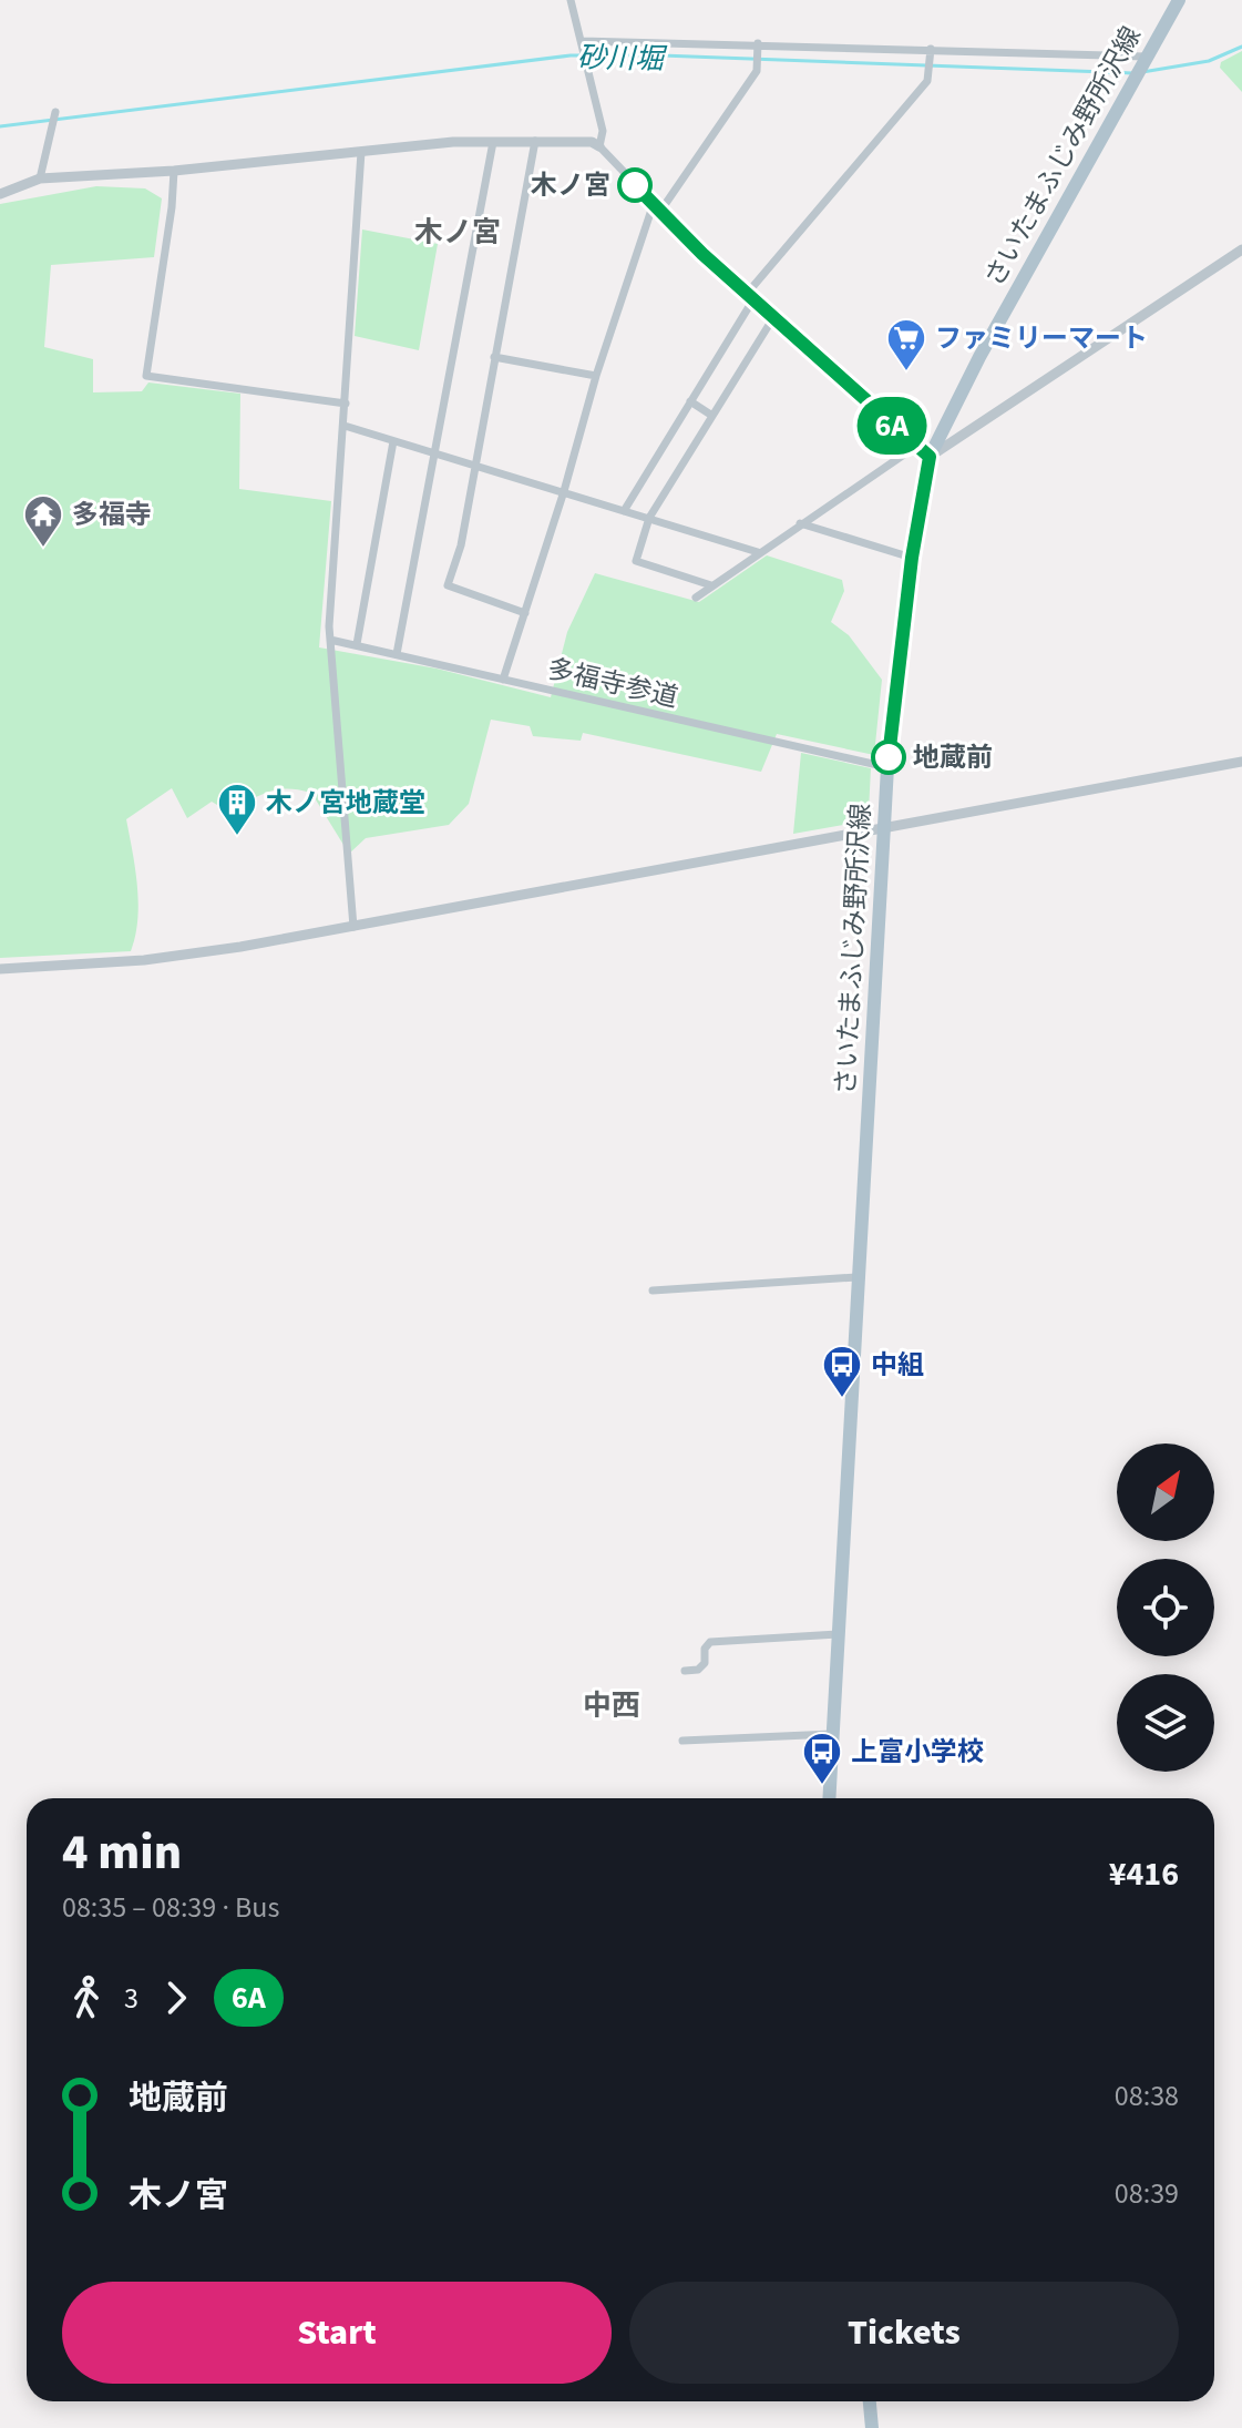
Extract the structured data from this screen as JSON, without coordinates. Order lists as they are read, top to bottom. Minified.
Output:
{"streets":{"main road":["さいたまふじみ野所沢線"],"street":["多福寺参道"]},"crossings":[["さいたまふじみ野所沢線","多福寺参道"]],"districts":["木ノ宮","中西"],"water":["砂川堀"],"places":{"other":["木ノ宮","地蔵前"],"supermarket":["ファミリーマート"],"temple":["多福寺"],"building":["木ノ宮地蔵堂"],"bus stop":["中組","上富小学校"]},"lines":["bus line 6A"],"north":"top right","page":{"on_map":"6A","heading":["4 min","08:35 – 08:39 · Bus","¥416"],"legs":["3","6A"],"list":[{"name":"地蔵前","value":"08:38"},{"name":"木ノ宮","value":"08:39"}],"buttons":["Start","Tickets"]}}
